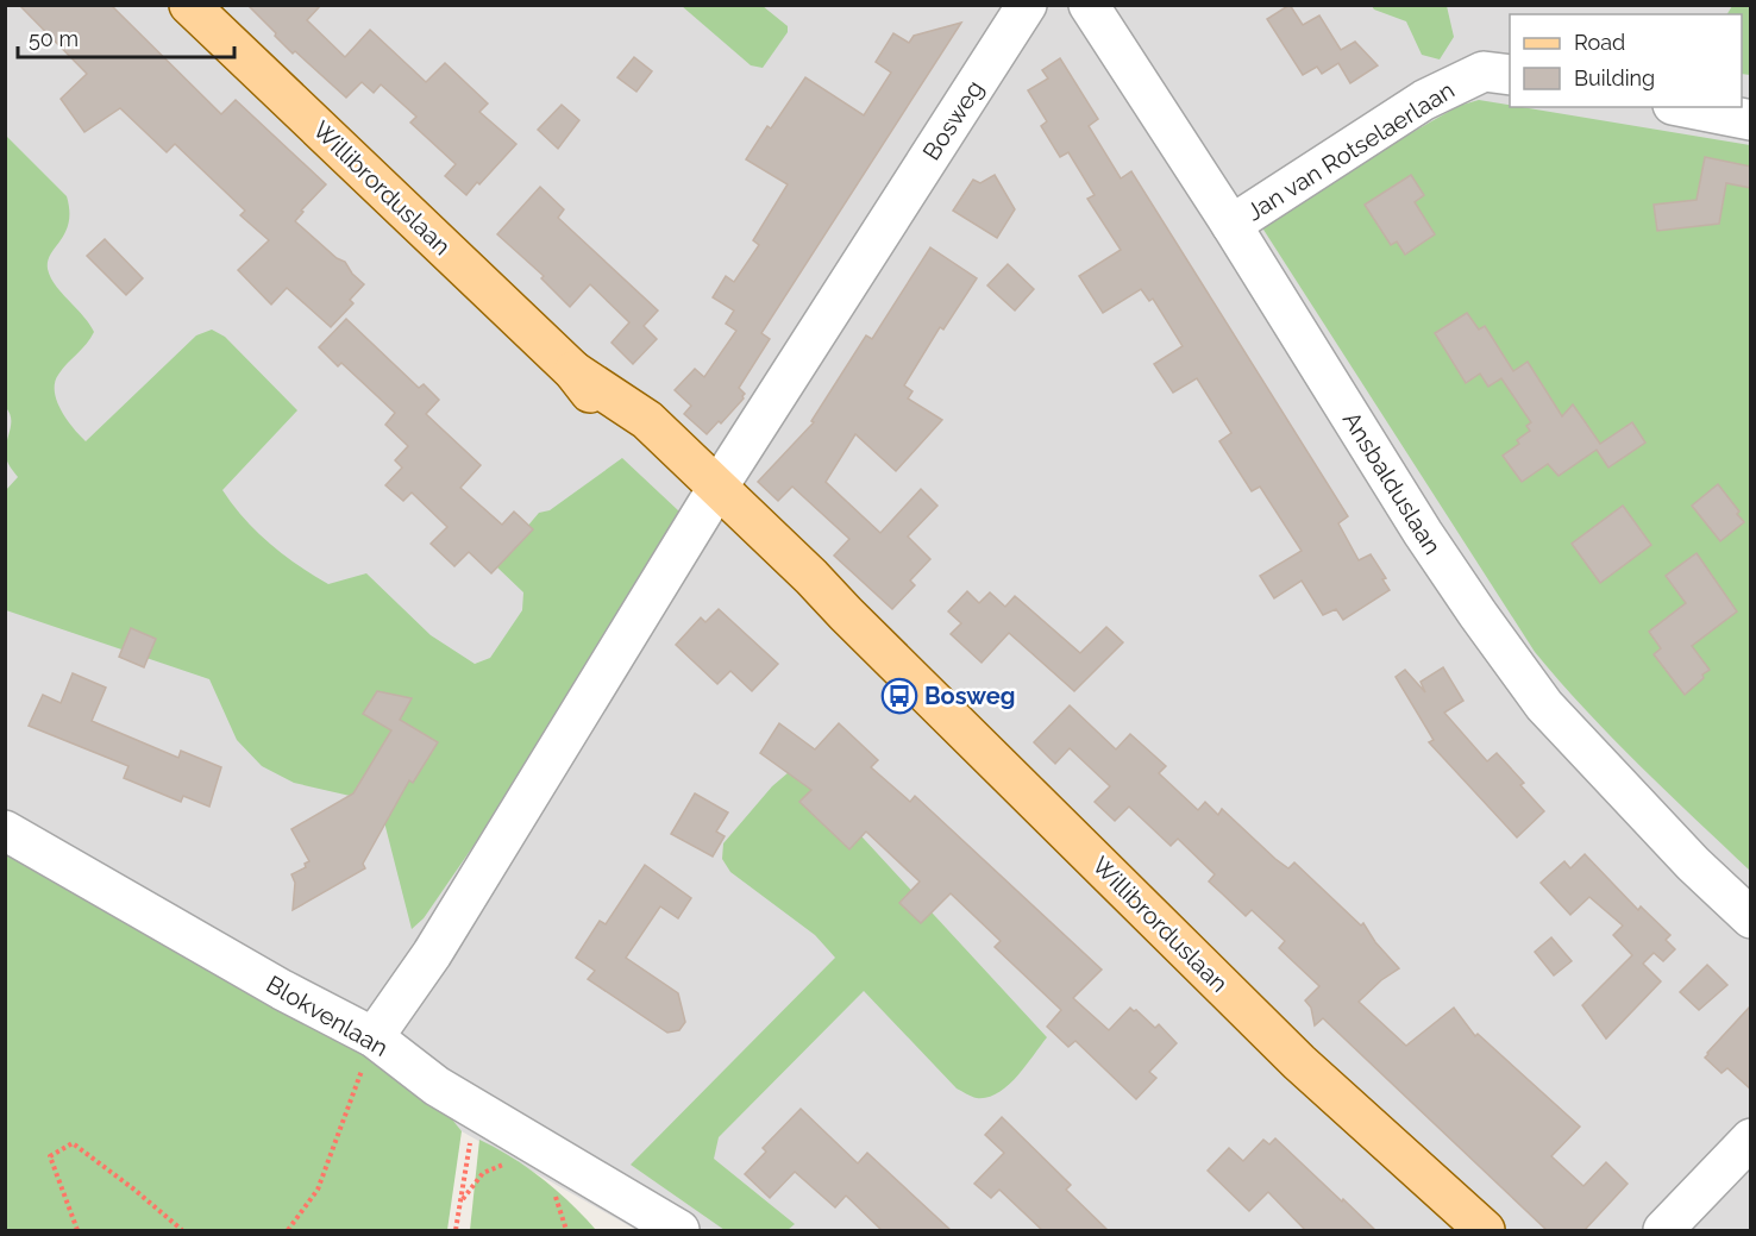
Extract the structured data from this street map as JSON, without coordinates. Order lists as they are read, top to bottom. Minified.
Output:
{"streets":{"main road":["Willibrorduslaan"],"street":["Bosweg","Jan van Rotselaerlaan","Ansbalduslaan","Blokvenlaan"]},"crossings":[["Bosweg","Willibrorduslaan"],["Bosweg","Blokvenlaan"],["Jan van Rotselaerlaan","Ansbalduslaan"]],"places":{"bus stop":["Bosweg"]},"legend":["Road","Building"],"scale_bar":"50 m"}
